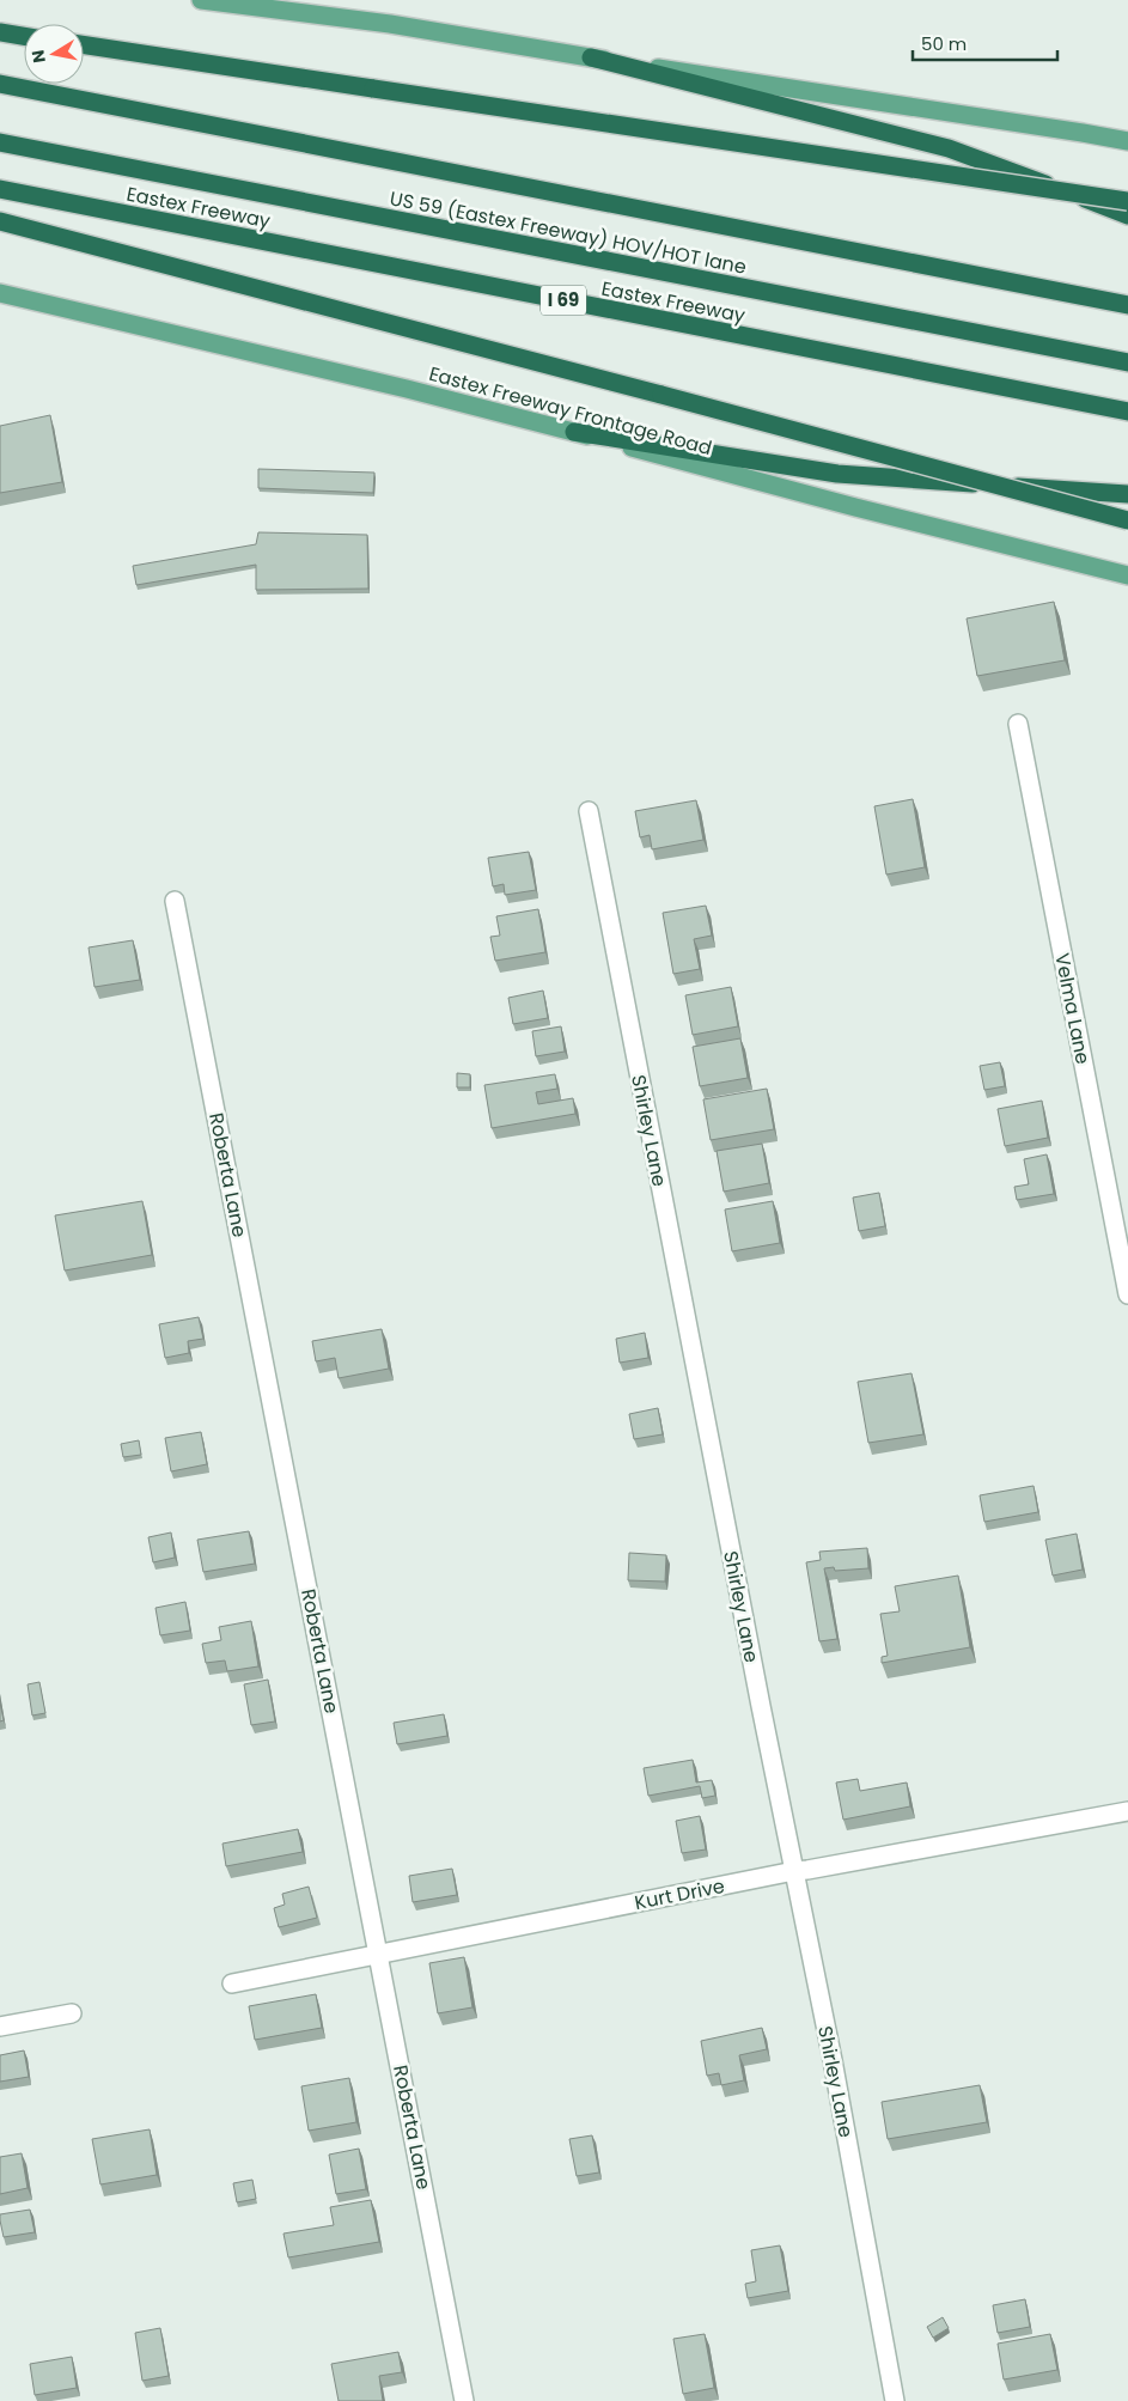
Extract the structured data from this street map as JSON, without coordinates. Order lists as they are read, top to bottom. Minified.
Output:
{"streets":{"highway":["Eastex Freeway","US 59 (Eastex Freeway) HOV/HOT lane","I 69"],"main road":["Eastex Freeway Frontage Road"],"street":["Velma Lane","Shirley Lane","Roberta Lane","Kurt Drive"]},"crossings":[["Shirley Lane","Kurt Drive"],["Roberta Lane","Kurt Drive"]],"scale_bar":"50 m","north":"left"}
